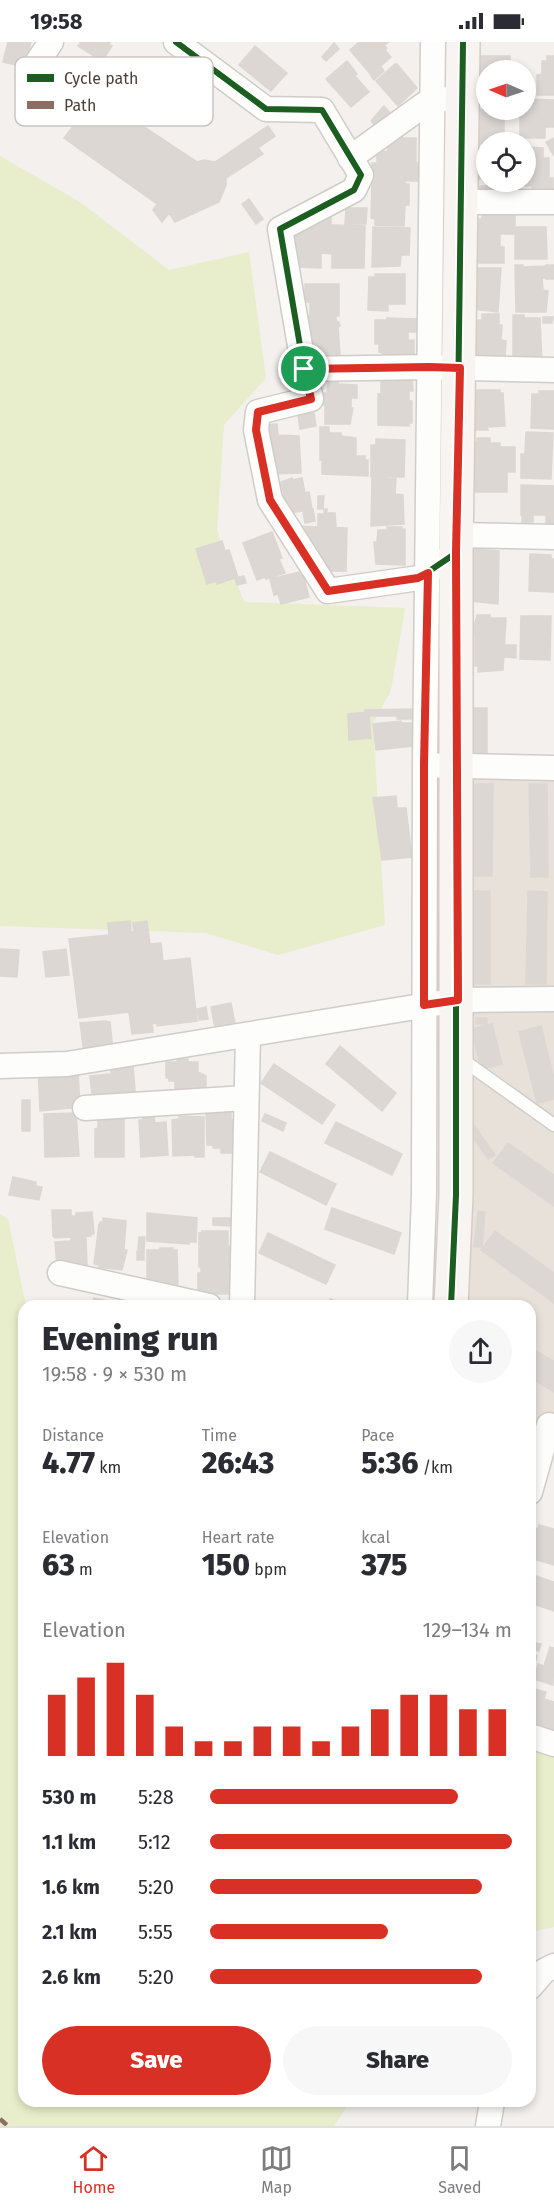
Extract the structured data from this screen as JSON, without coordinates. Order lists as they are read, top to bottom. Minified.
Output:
{"legend":["Cycle path","Path"],"north":"left","page":{"status":"19:58","heading":["Evening run","19:58 · 9 × 530 m"],"stats":[["Distance","4.77 km"],["Time","26:43"],["Pace","5:36 /km"],["Elevation","63 m"],["Heart rate","150 bpm"],["kcal","375"]],"chart":["Elevation","129–134 m"],"list":[{"name":"530 m","note":"5:28"},{"name":"1.1 km","note":"5:12"},{"name":"1.6 km","note":"5:20"},{"name":"2.1 km","note":"5:55"},{"name":"2.6 km","note":"5:20"}],"buttons":["Save","Share"],"tabs":["Home","Map","Saved"]}}
